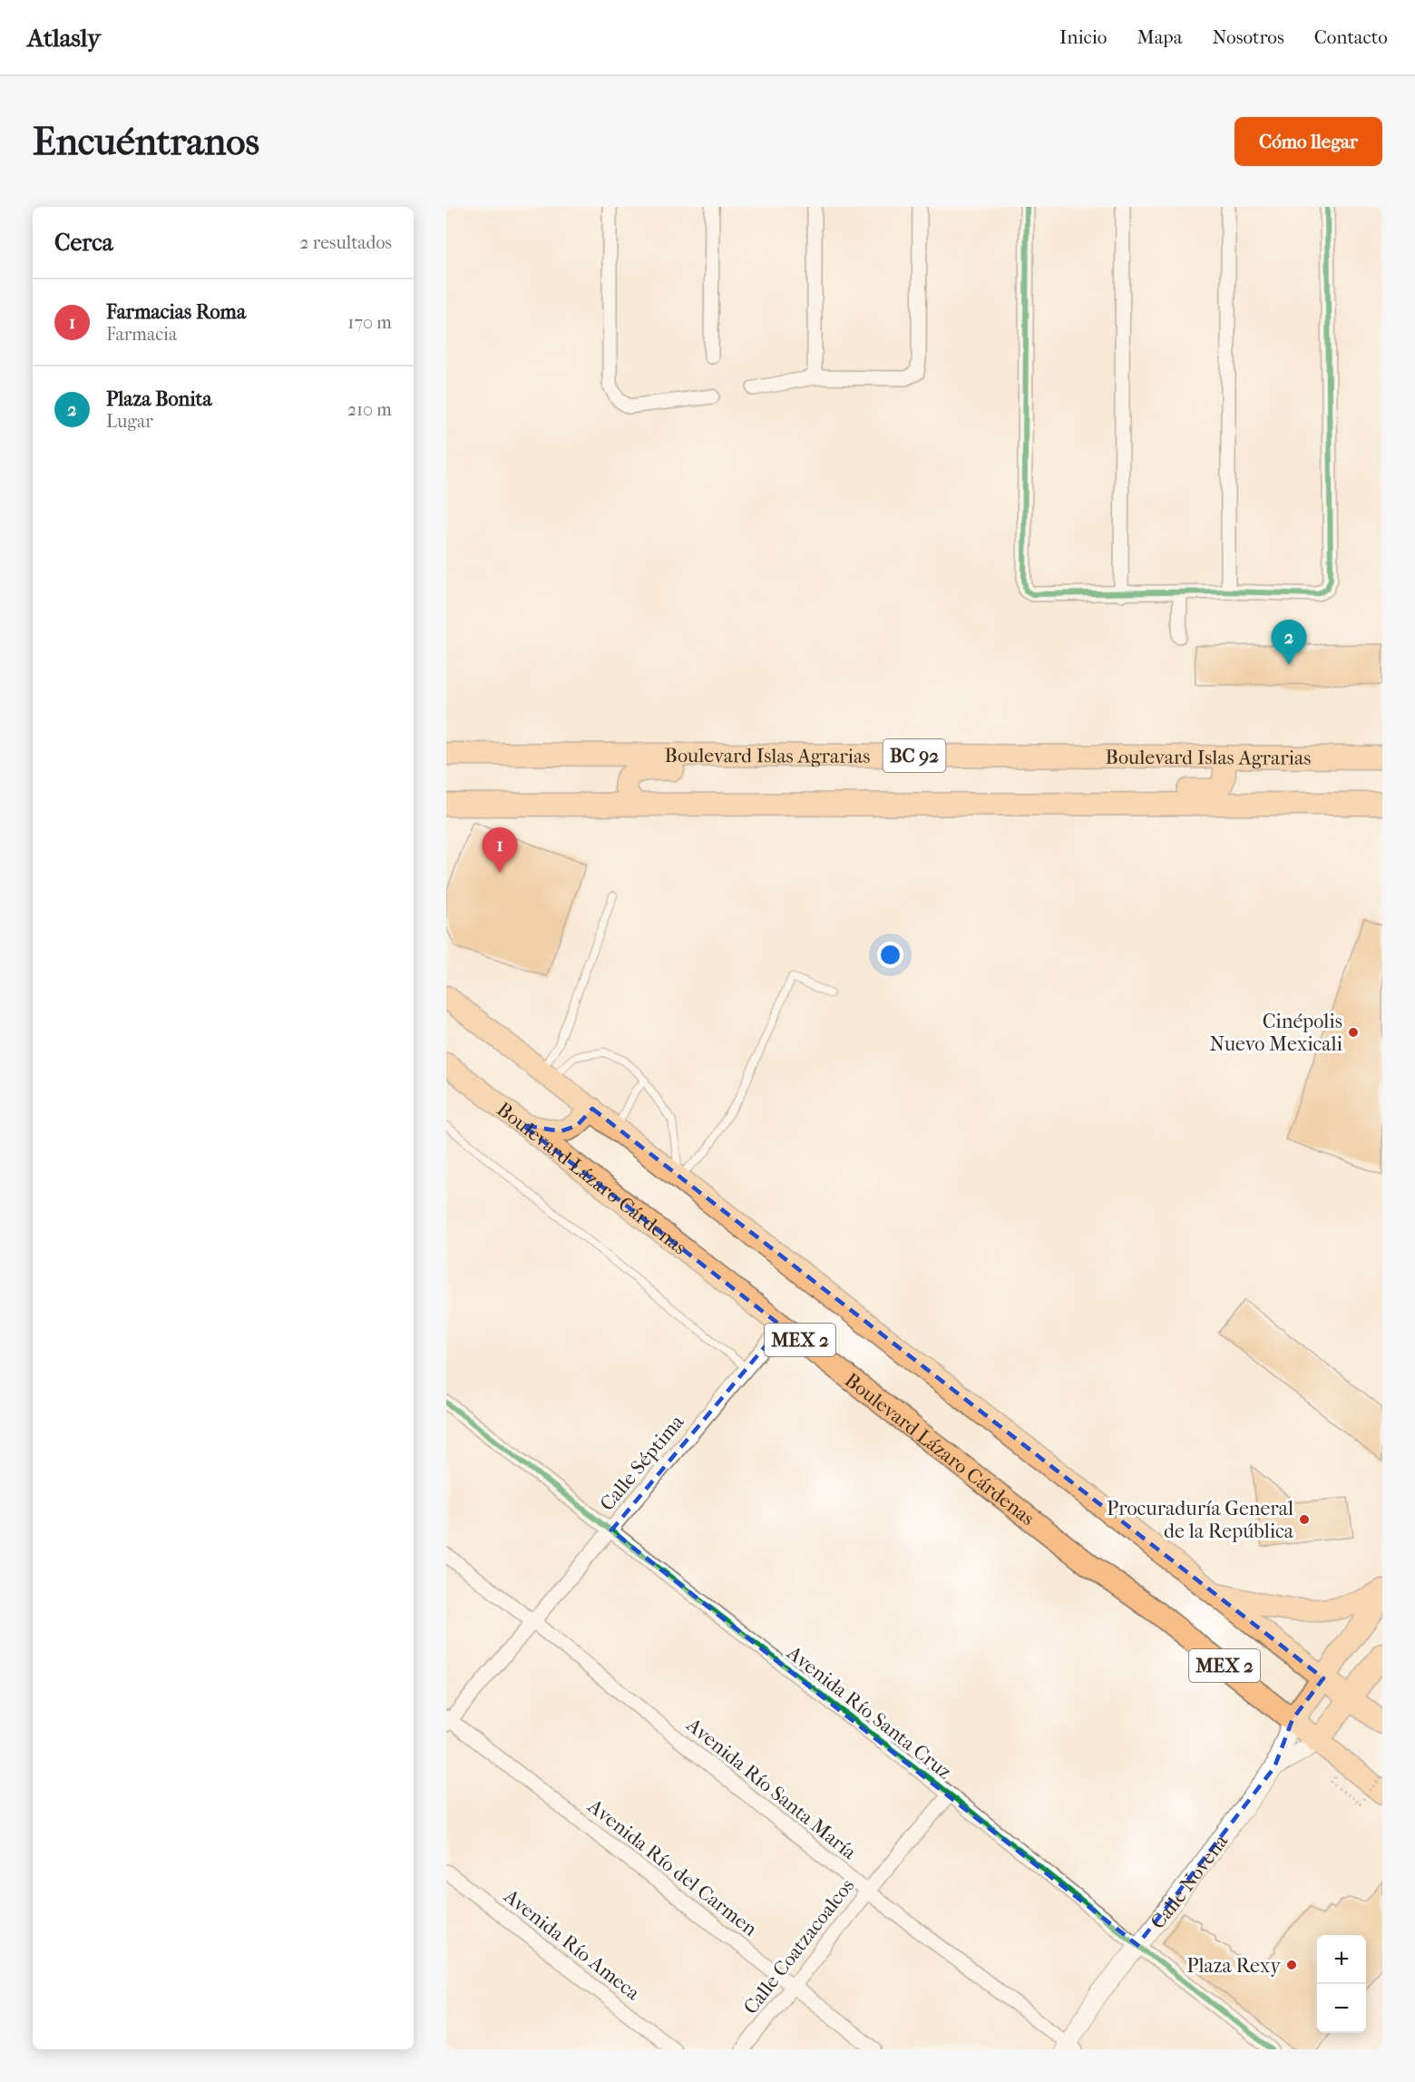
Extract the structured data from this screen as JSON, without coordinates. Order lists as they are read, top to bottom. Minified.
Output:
{"streets":{"main road":["Boulevard Islas Agrarias","BC 92","Boulevard Lázaro Cárdenas","MEX 2","Calle Novena"],"street":["Calle Séptima","Avenida Río Santa Cruz","Avenida Río Santa María","Avenida Río del Carmen","Avenida Río Ameca","Calle Coatzacoalcos"]},"crossings":[["Boulevard Lázaro Cárdenas","Calle Séptima"],["Boulevard Lázaro Cárdenas","Calle Novena"],["MEX 2","Calle Novena"],["Calle Séptima","Avenida Río Santa Cruz"],["Calle Séptima","Avenida Río Santa María"],["Calle Séptima","Avenida Río del Carmen"],["Avenida Río Santa Cruz","Calle Novena"],["Avenida Río Santa Cruz","Calle Coatzacoalcos"],["Avenida Río Santa María","Calle Novena"],["Avenida Río Santa María","Calle Coatzacoalcos"],["Avenida Río del Carmen","Calle Coatzacoalcos"]],"places":["Cinépolis Nuevo Mexicali","Procuraduría General de la República","Plaza Rexy"],"page":{"header":"Atlasly","nav":["Inicio","Mapa","Nosotros","Contacto"],"buttons":"Cómo llegar","title":"Encuéntranos","heading":["Cerca","2 resultados"],"list":[{"mark":"1","name":"Farmacias Roma","note":"Farmacia","value":"170 m"},{"mark":"2","name":"Plaza Bonita","note":"Lugar","value":"210 m"}],"pins":["2","1"],"map_buttons":["+","−"]}}
